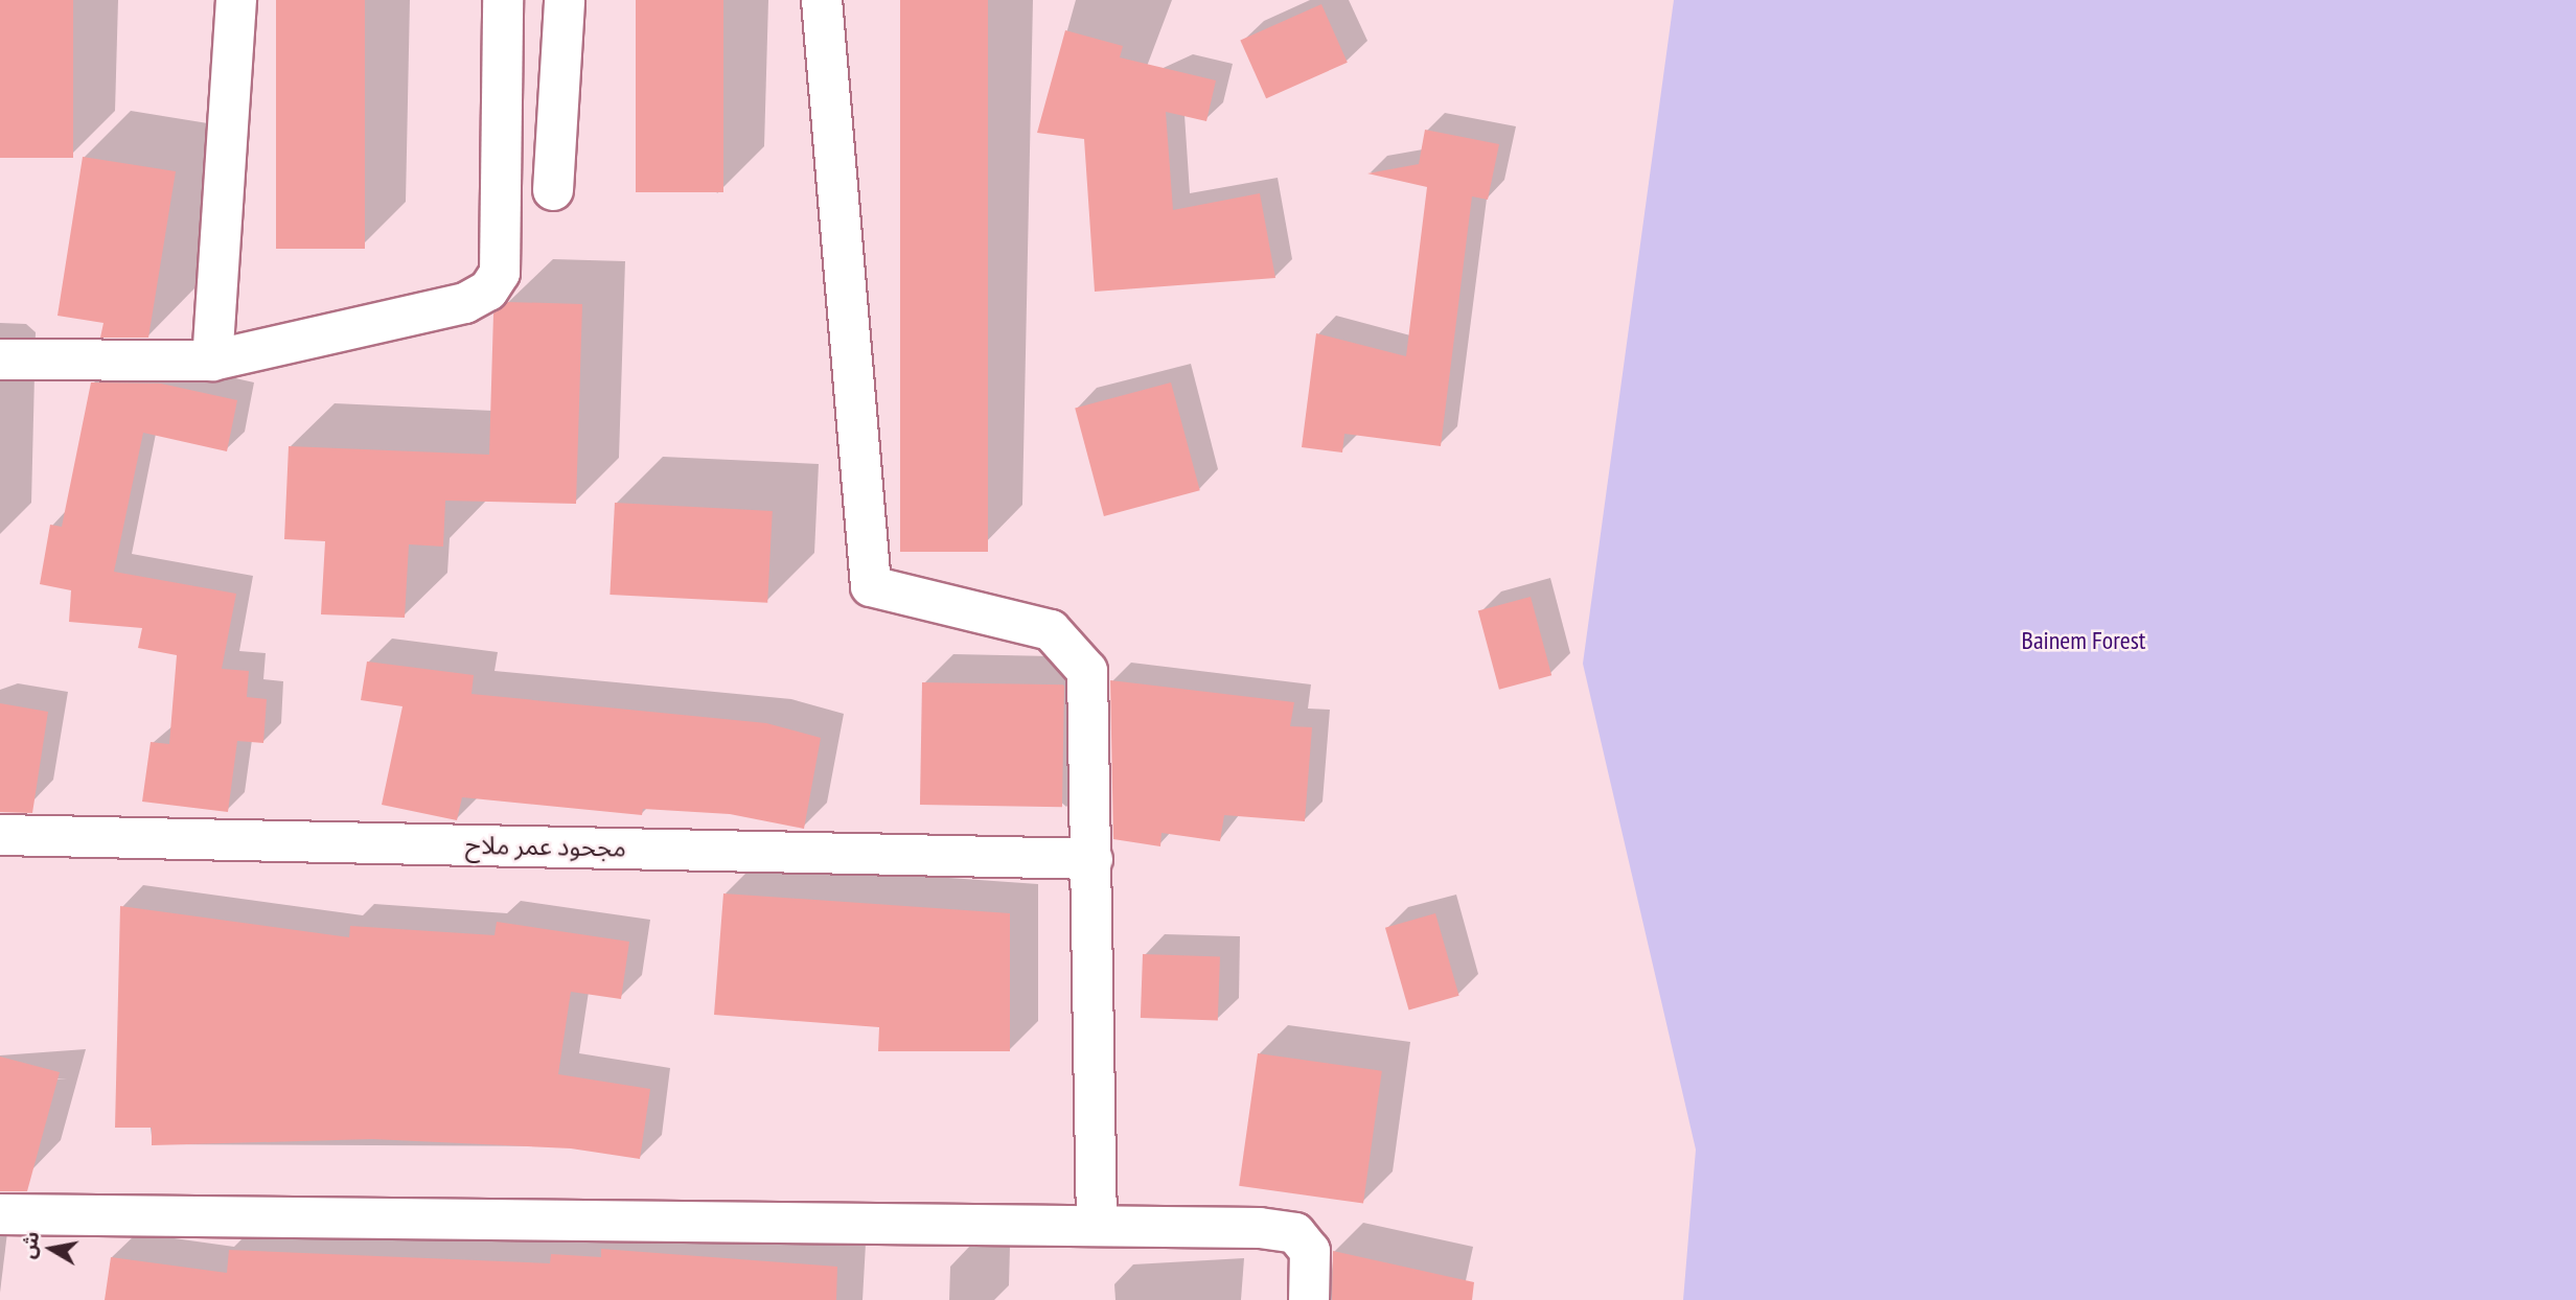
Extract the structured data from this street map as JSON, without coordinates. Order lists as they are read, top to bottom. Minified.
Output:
{"streets":{"street":["مجحود عمر ملاح"]},"parks":["Bainem Forest"],"north":"left"}
